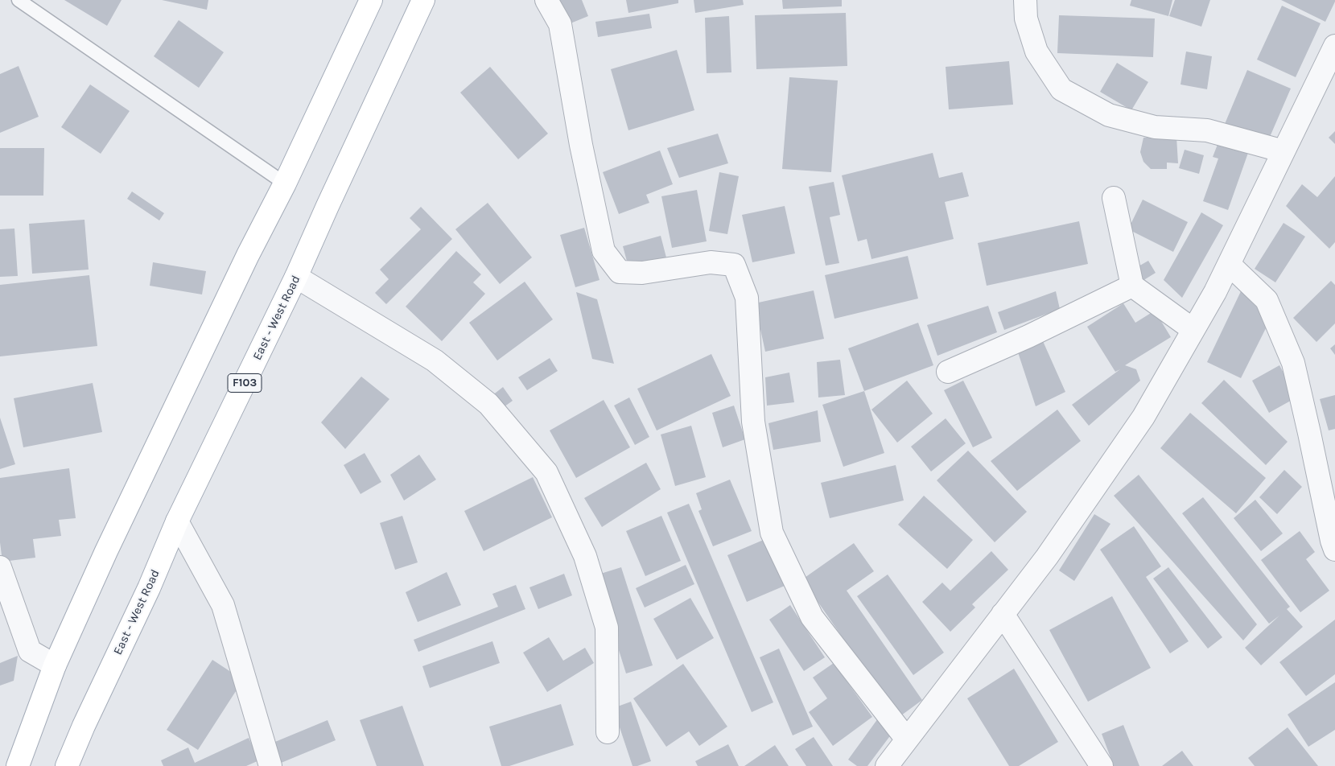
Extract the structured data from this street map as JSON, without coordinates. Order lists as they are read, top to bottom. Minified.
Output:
{"streets":{"main road":["East - West Road","F103"]}}
